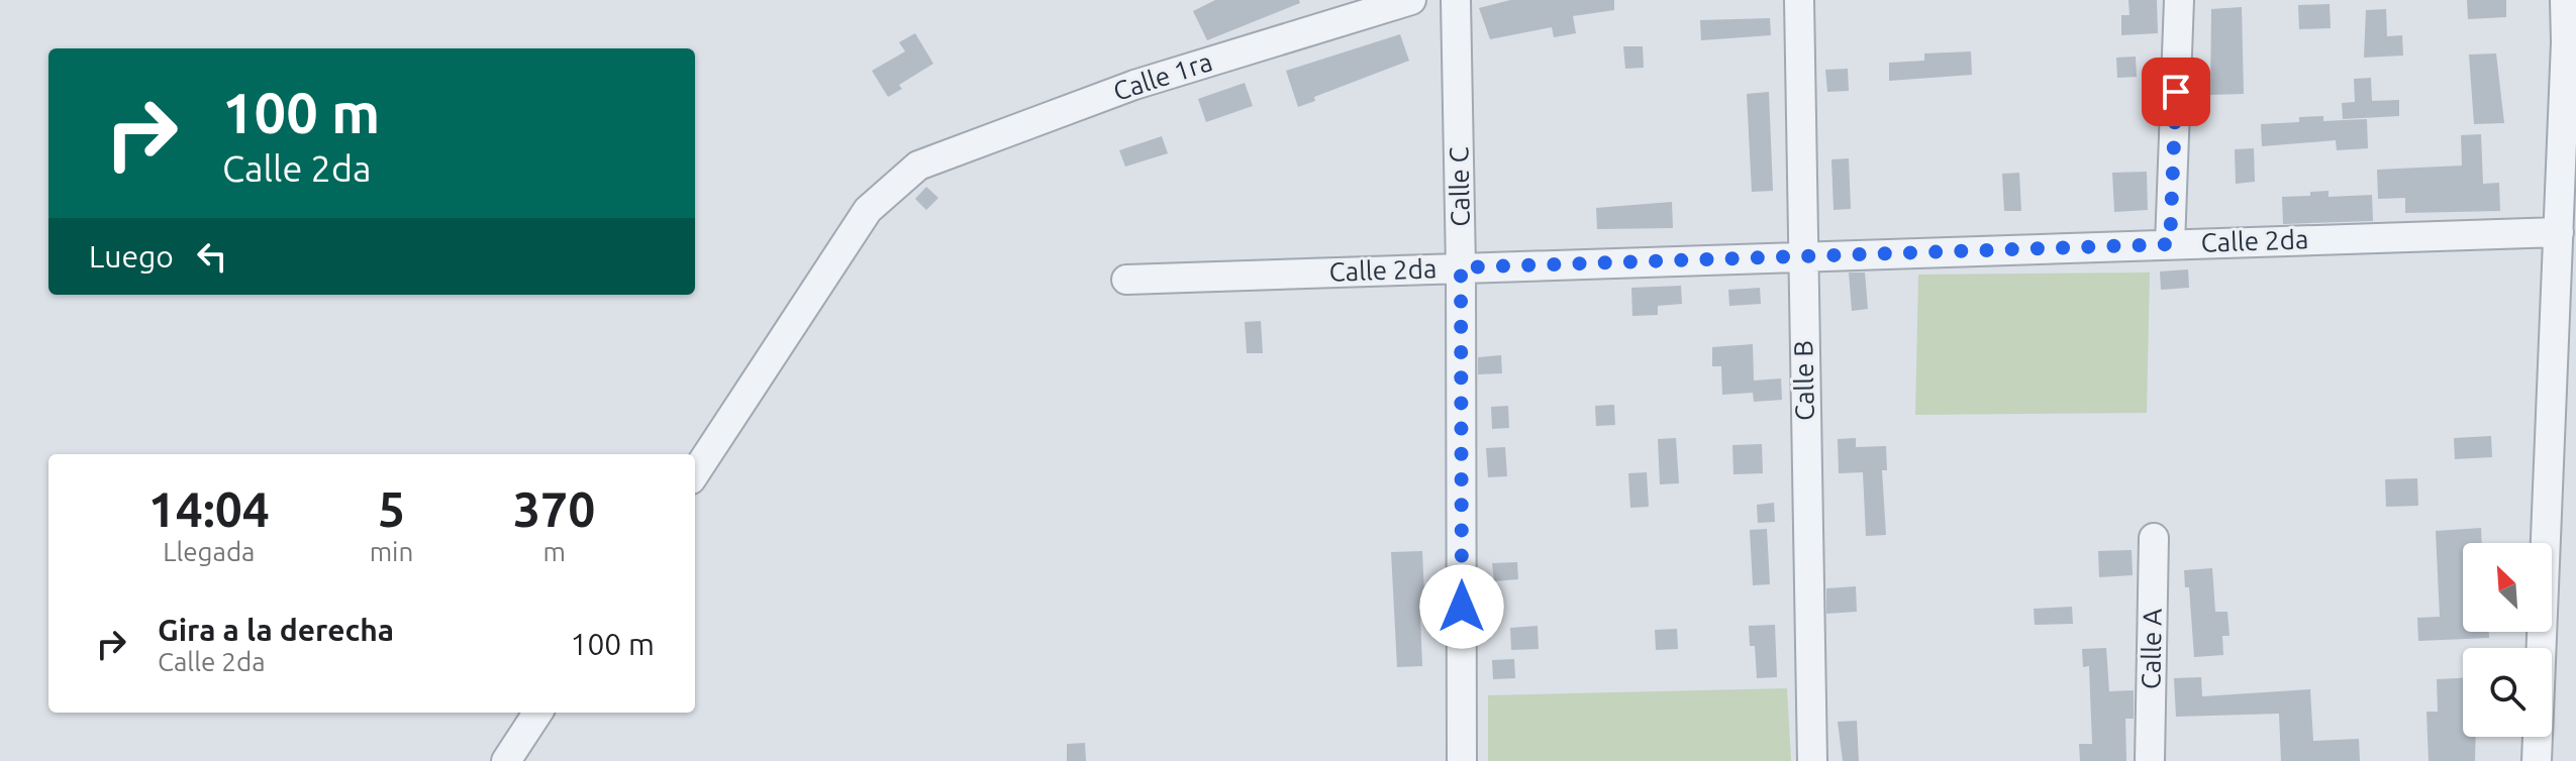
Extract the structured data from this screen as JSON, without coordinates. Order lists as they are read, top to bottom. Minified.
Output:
{"streets":{"street":["Calle 1ra","Calle C","Calle 2da","Calle B","Calle A"]},"crossings":[["Calle C","Calle 2da"],["Calle 2da","Calle B"]],"north":"top left","page":{"turn":["100 m","Calle 2da"],"then":"Luego","eta":["14:04","Llegada","5","min","370","m"],"list":[{"name":"Gira a la derecha","note":"Calle 2da","value":"100 m"}]}}
